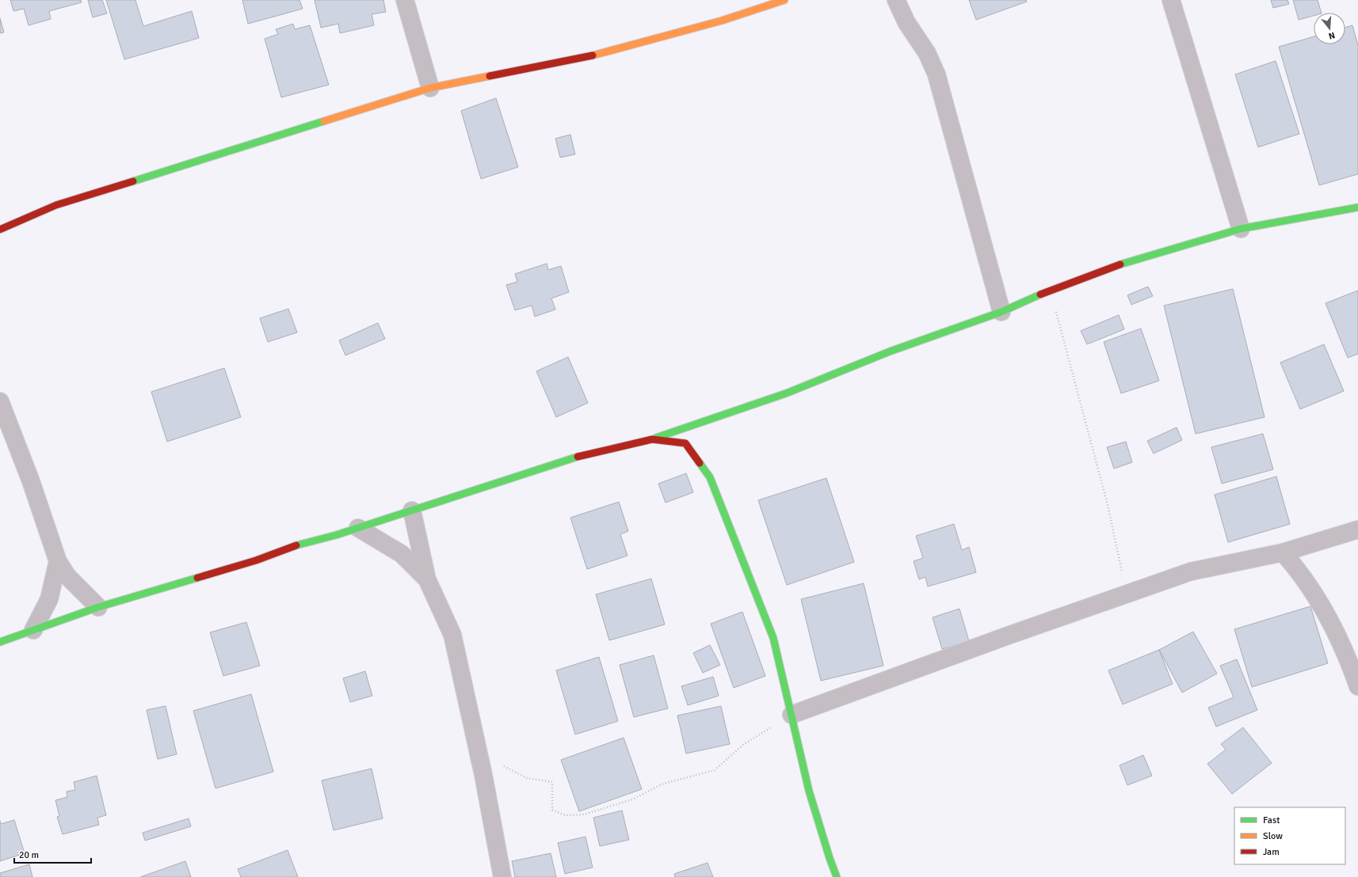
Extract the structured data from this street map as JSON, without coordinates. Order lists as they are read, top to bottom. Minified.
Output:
{"legend":["Fast","Slow","Jam"],"scale_bar":"20 m","north":"bottom"}
